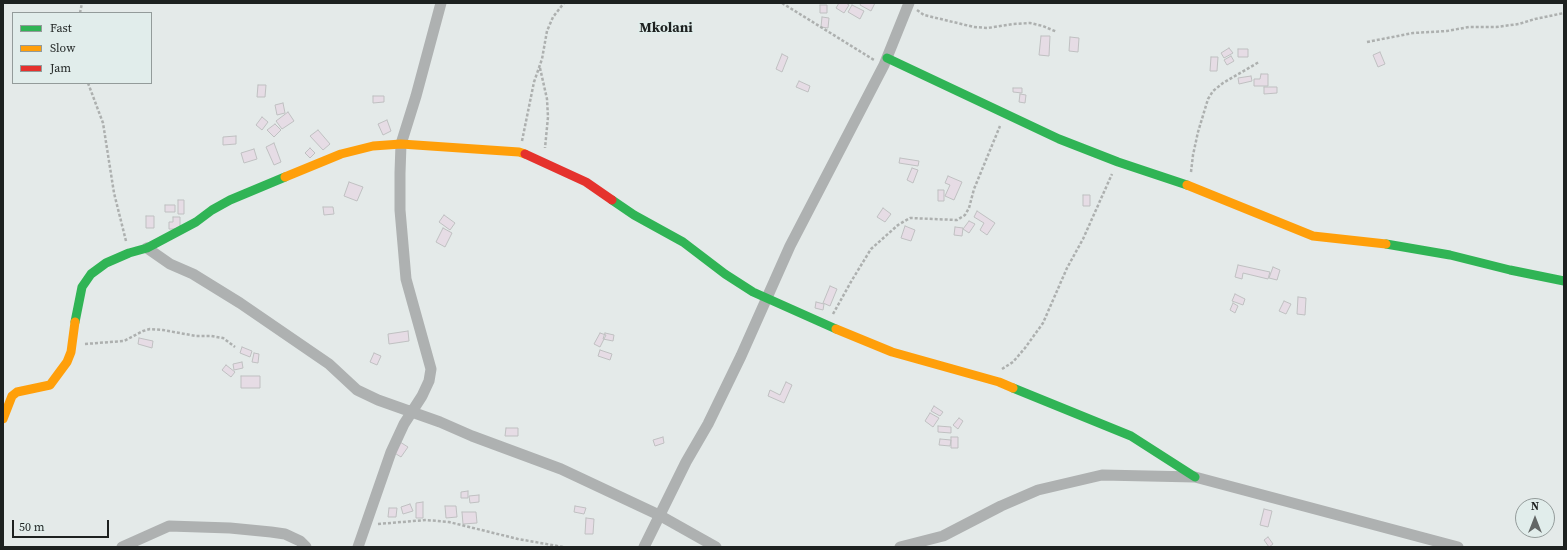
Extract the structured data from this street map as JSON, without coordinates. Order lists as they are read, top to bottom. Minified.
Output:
{"districts":["Mkolani"],"legend":["Fast","Slow","Jam"],"scale_bar":"50 m","north":"top"}
